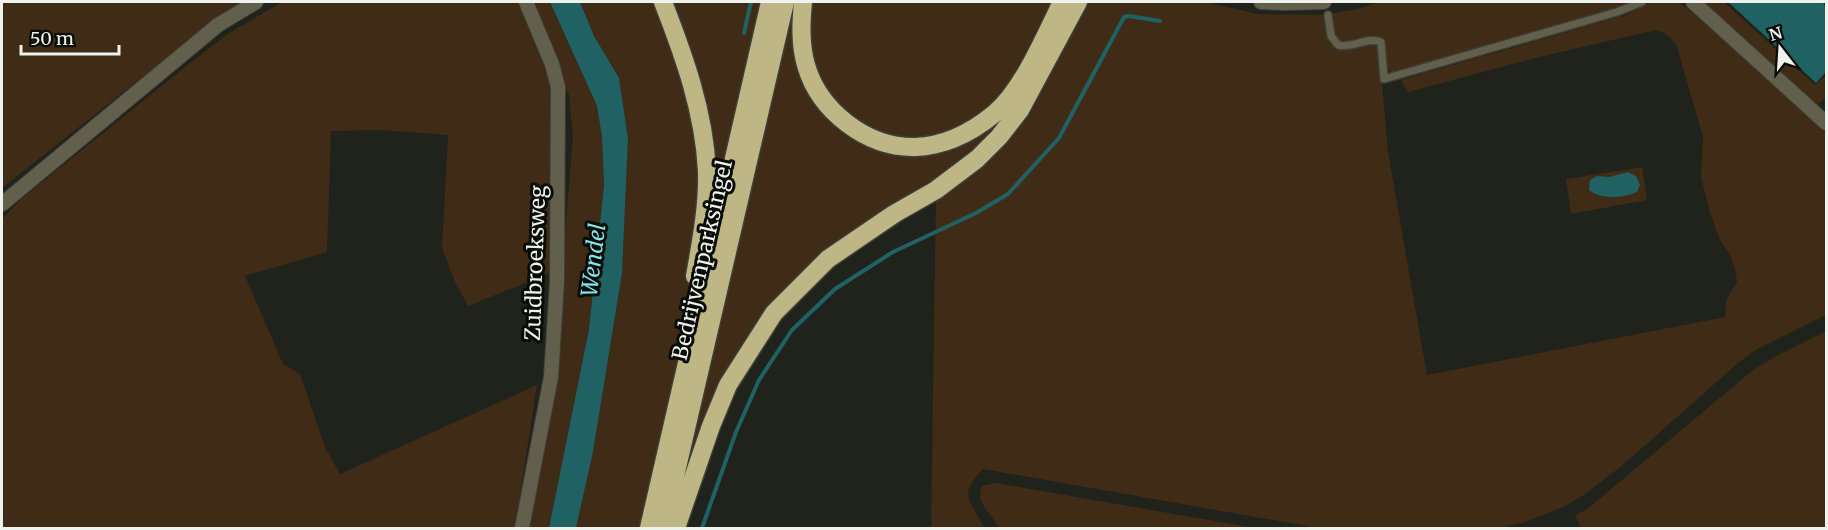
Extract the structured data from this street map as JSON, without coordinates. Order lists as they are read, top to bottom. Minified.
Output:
{"streets":{"highway":["Bedrijvenparksingel"],"street":["Zuidbroeksweg"]},"water":["Wendel"],"scale_bar":"50 m","north":"top"}
